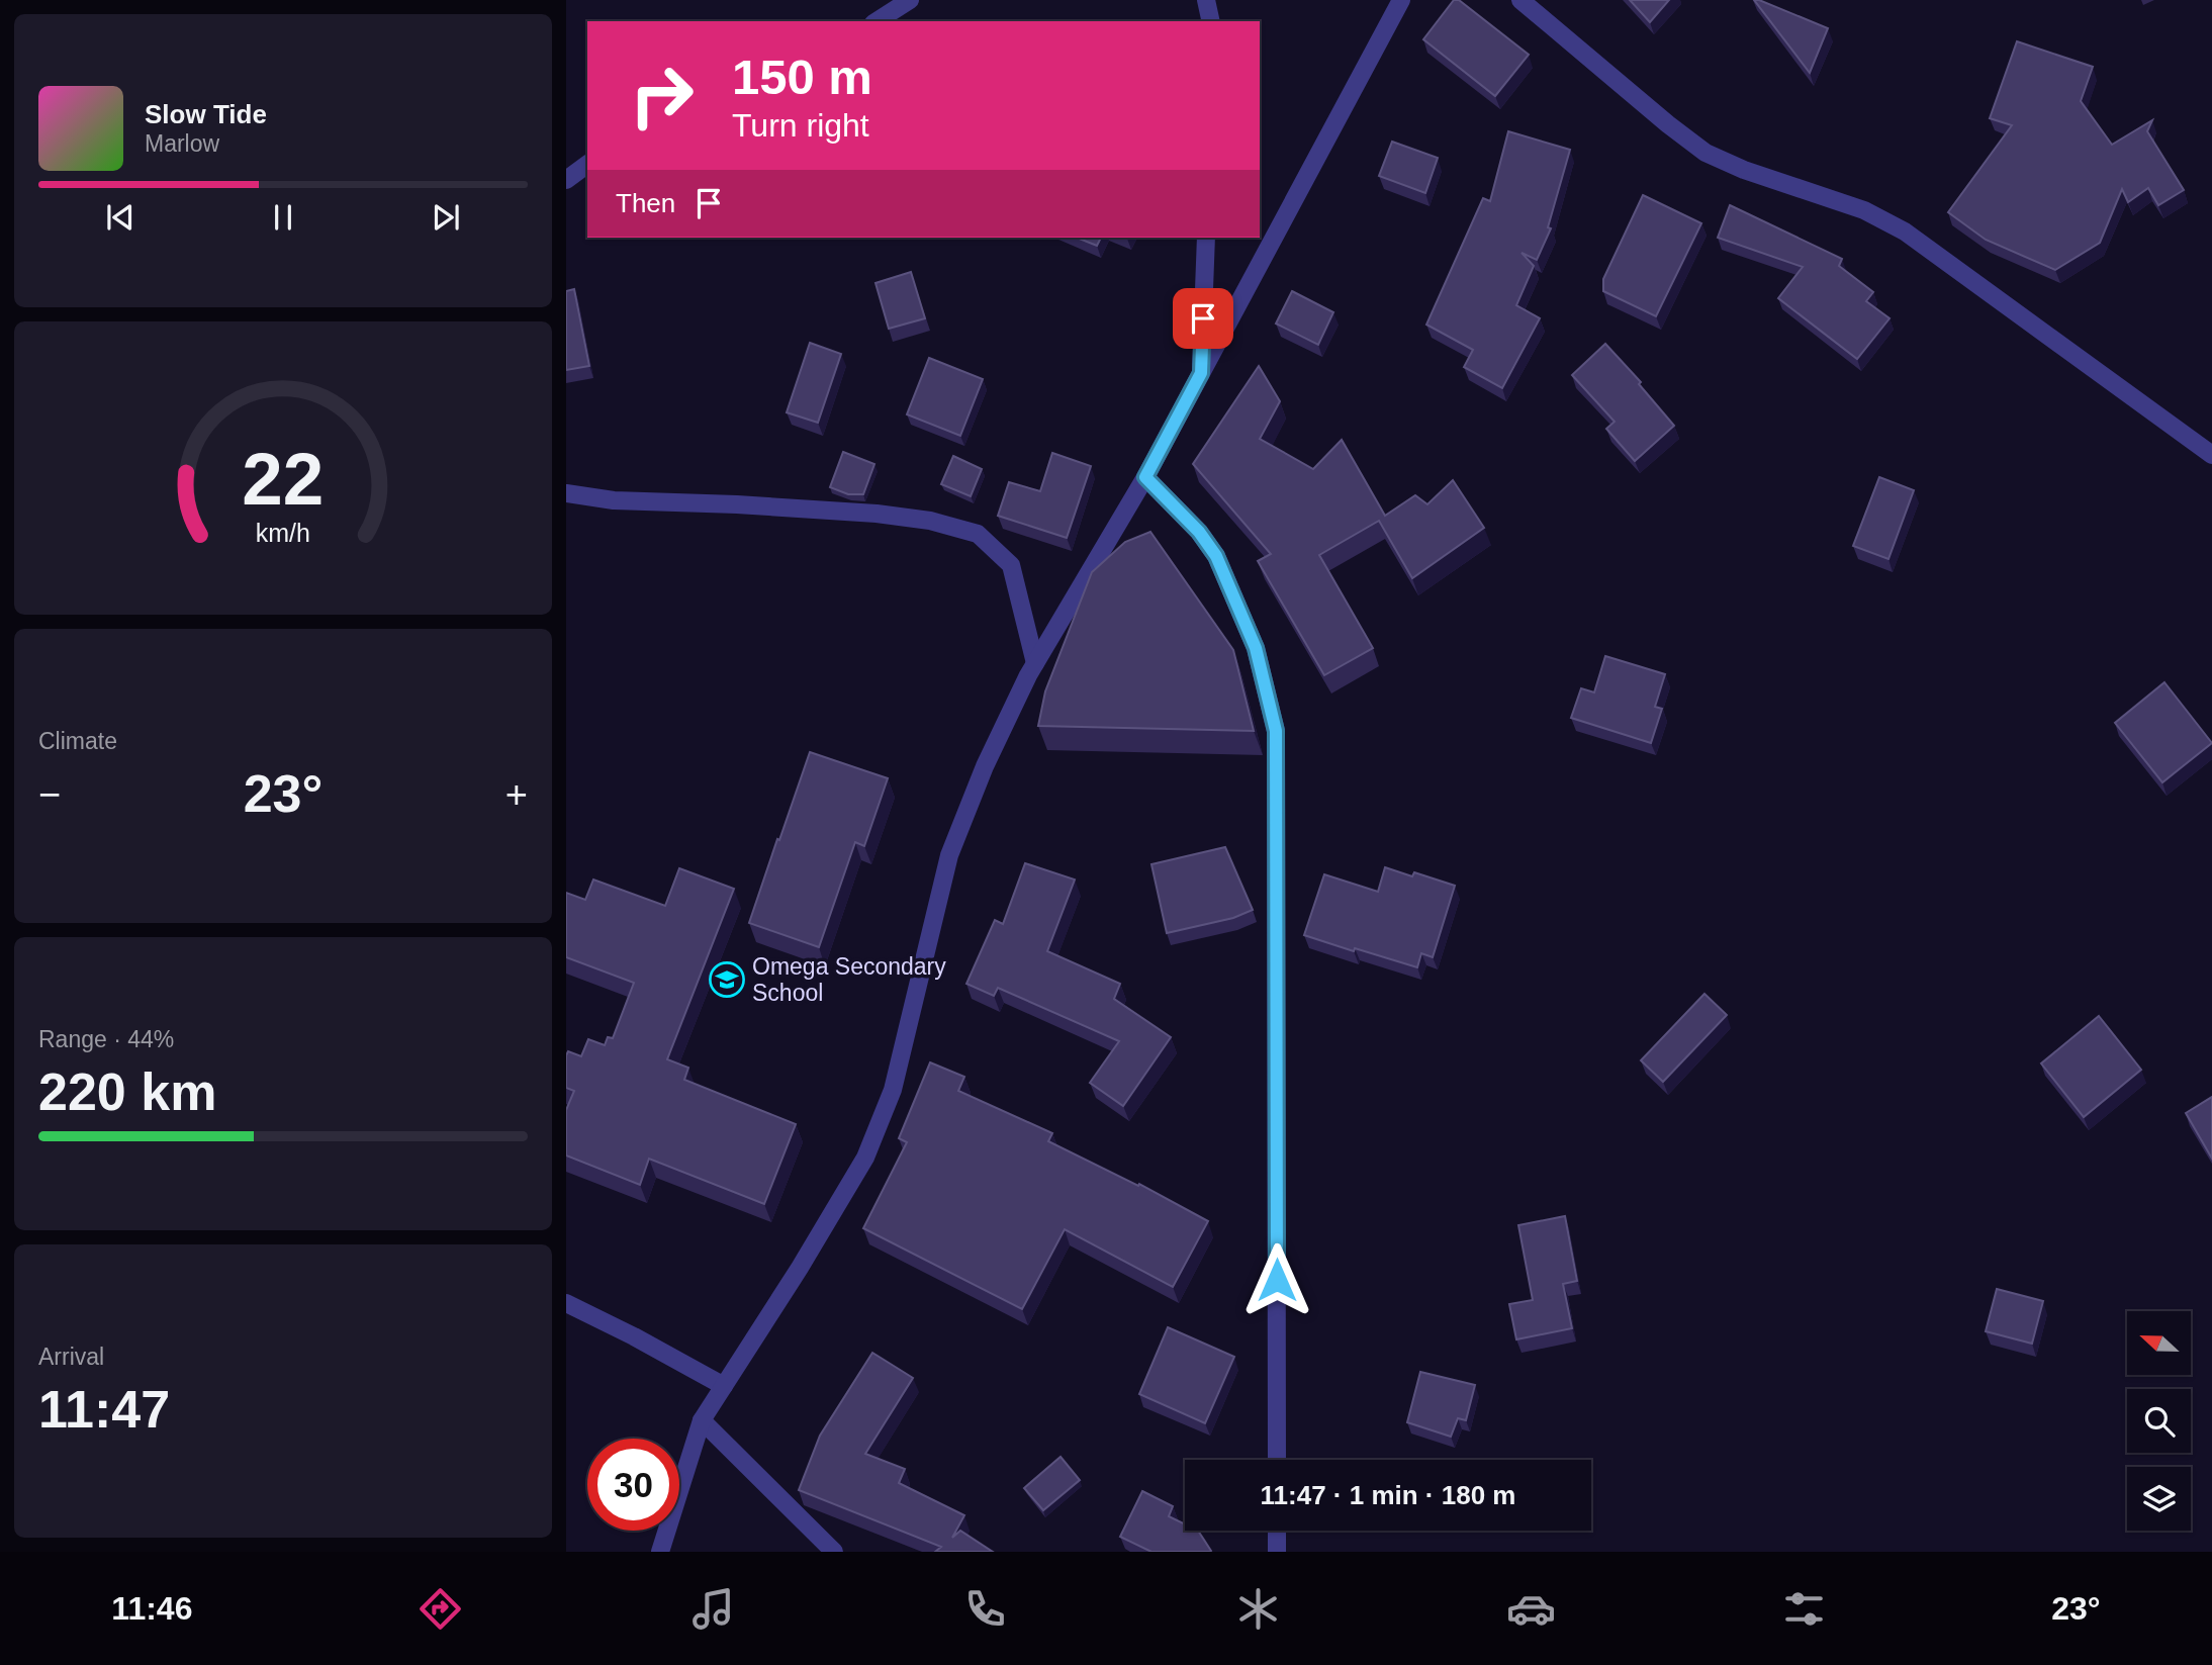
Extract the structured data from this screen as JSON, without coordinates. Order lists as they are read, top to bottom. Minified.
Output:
{"places":{"school or university":["Omega Secondary School"]},"north":"left","page":{"turn":["150 m","Turn right"],"song":["Slow Tide","Marlow"],"then":"Then","tile":["Climate",["Range · 44%","220 km"],["Arrival","11:47"]],"heat":["−","23°","+"],"limit":"30","trip":"11:47 · 1 min · 180 m","tabs":["11:46","23°"],"gauge":["22","km/h"]}}
